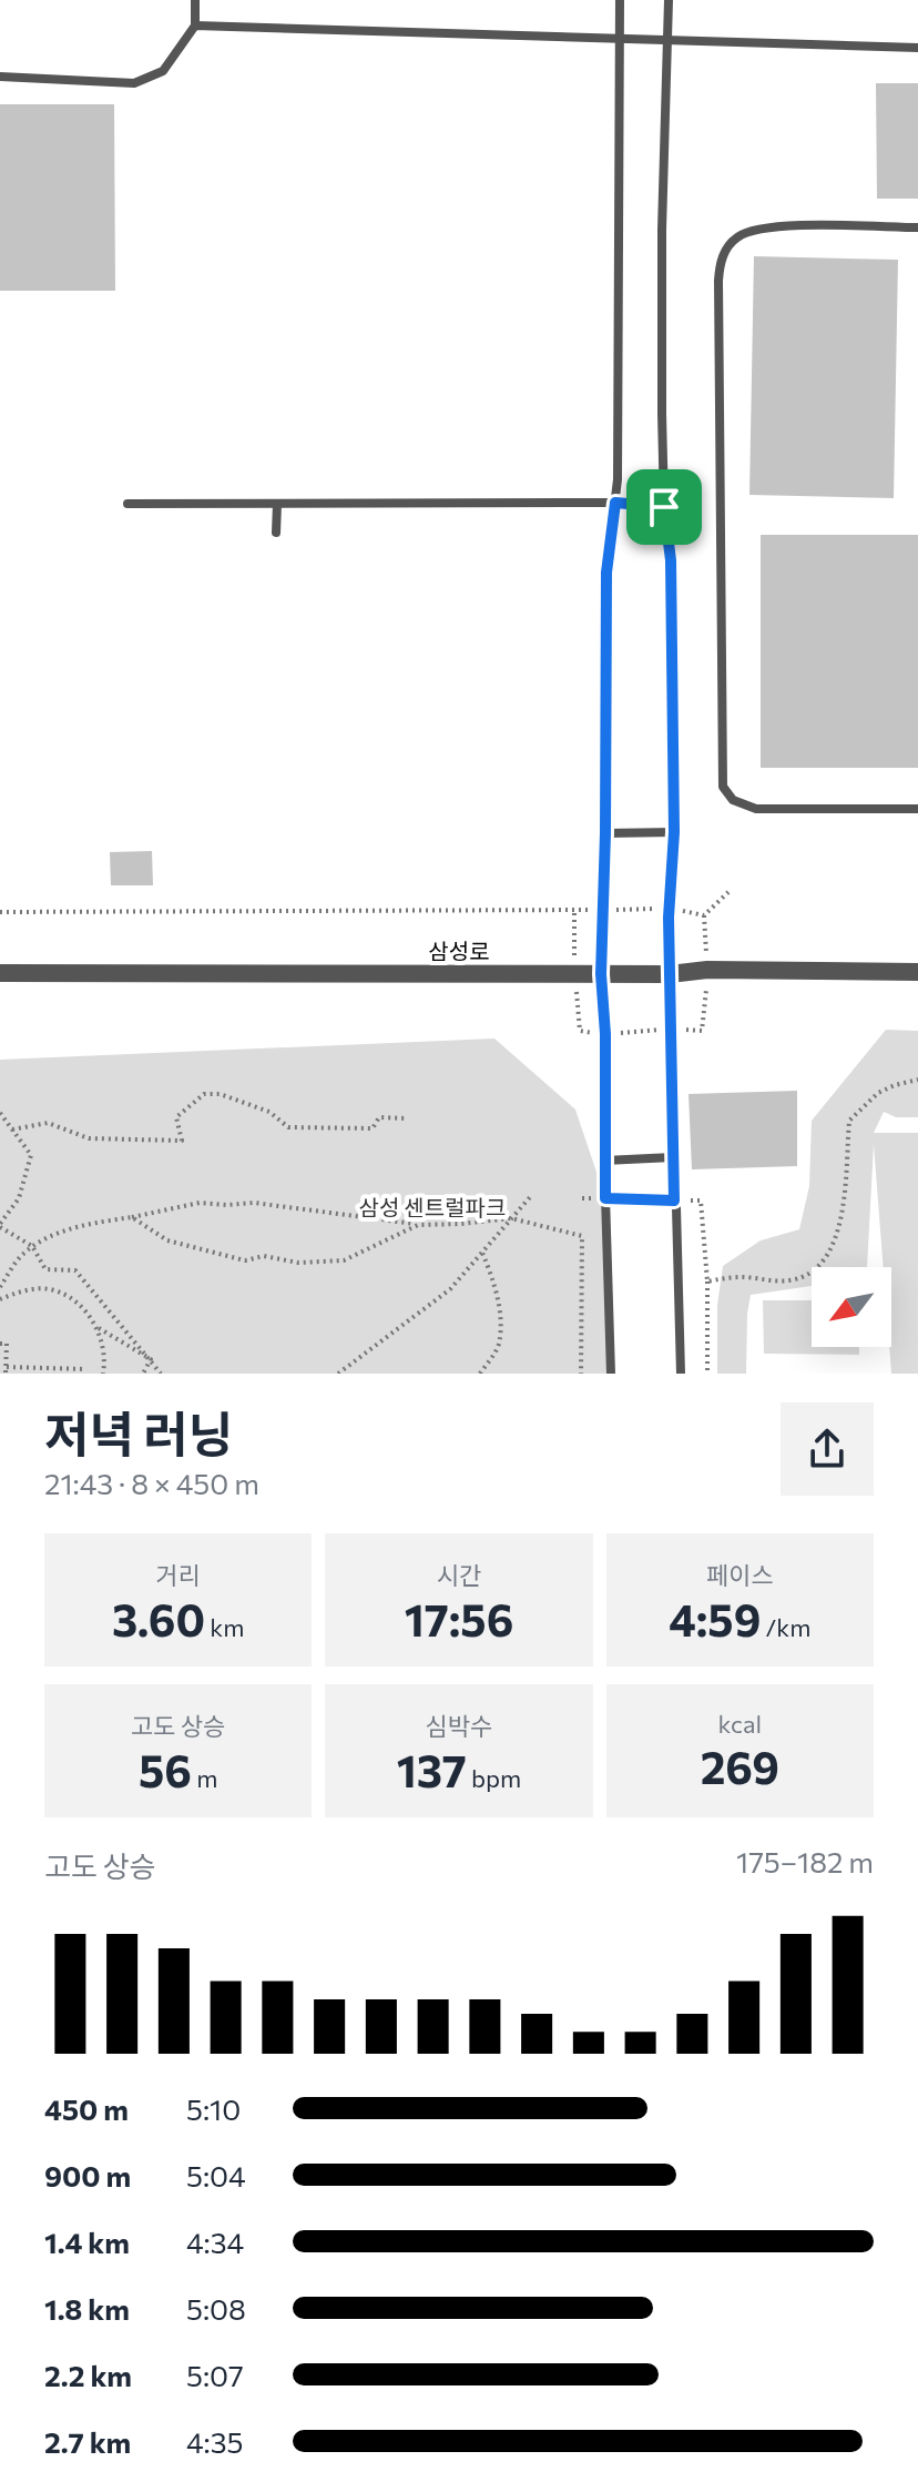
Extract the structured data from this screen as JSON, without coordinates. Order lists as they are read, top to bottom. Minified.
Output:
{"streets":{"street":["삼성로"]},"parks":["삼성 센트럴파크"],"north":"bottom left","page":{"heading":["저녁 러닝","21:43 · 8 × 450 m"],"stats":[["거리","3.60 km"],["시간","17:56"],["페이스","4:59 /km"],["고도 상승","56 m"],["심박수","137 bpm"],["kcal","269"]],"chart":["고도 상승","175–182 m"],"list":[{"name":"450 m","note":"5:10"},{"name":"900 m","note":"5:04"},{"name":"1.4 km","note":"4:34"},{"name":"1.8 km","note":"5:08"},{"name":"2.2 km","note":"5:07"},{"name":"2.7 km","note":"4:35"}]}}
